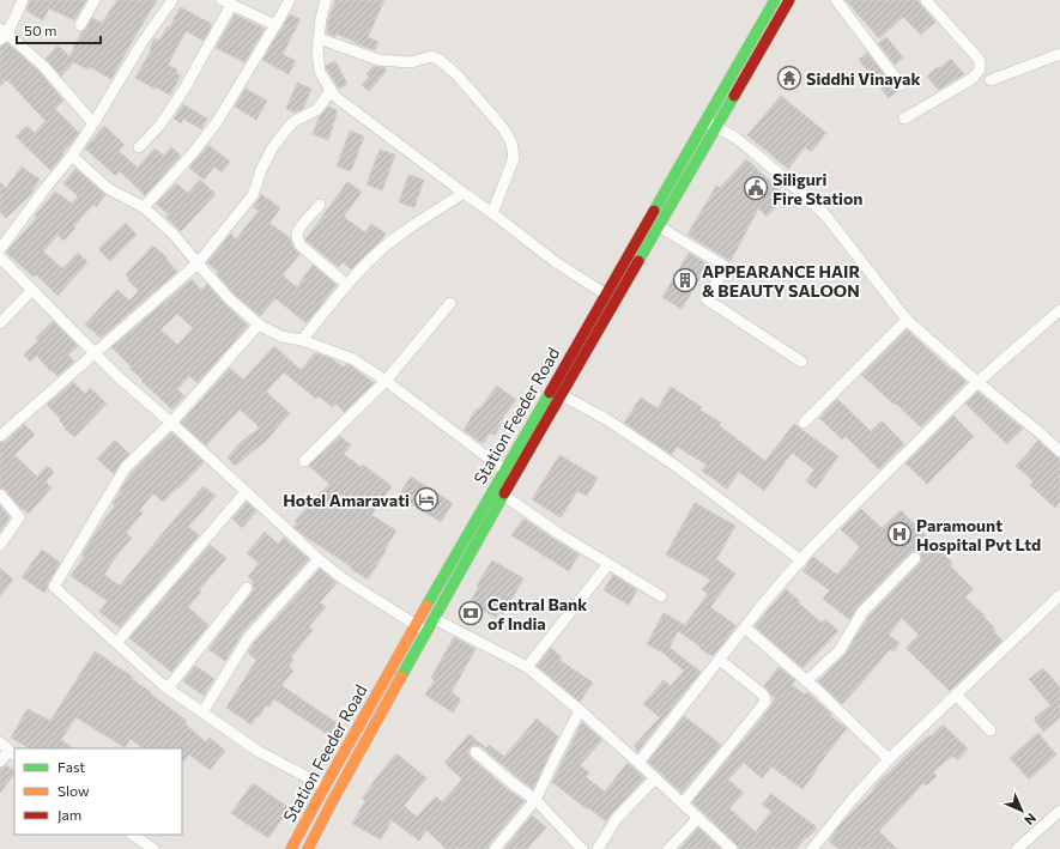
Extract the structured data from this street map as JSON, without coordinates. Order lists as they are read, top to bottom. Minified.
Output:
{"streets":{"street":["Station Feeder Road"]},"places":{"temple":["Siddhi Vinayak"],"public building":["Siliguri Fire Station"],"building":["APPEARANCE HAIR & BEAUTY SALOON"],"hotel":["Hotel Amaravati"],"hospital":["Paramount Hospital Pvt Ltd"],"bank":["Central Bank of India"]},"legend":["Fast","Slow","Jam"],"scale_bar":"50 m","north":"bottom right"}
